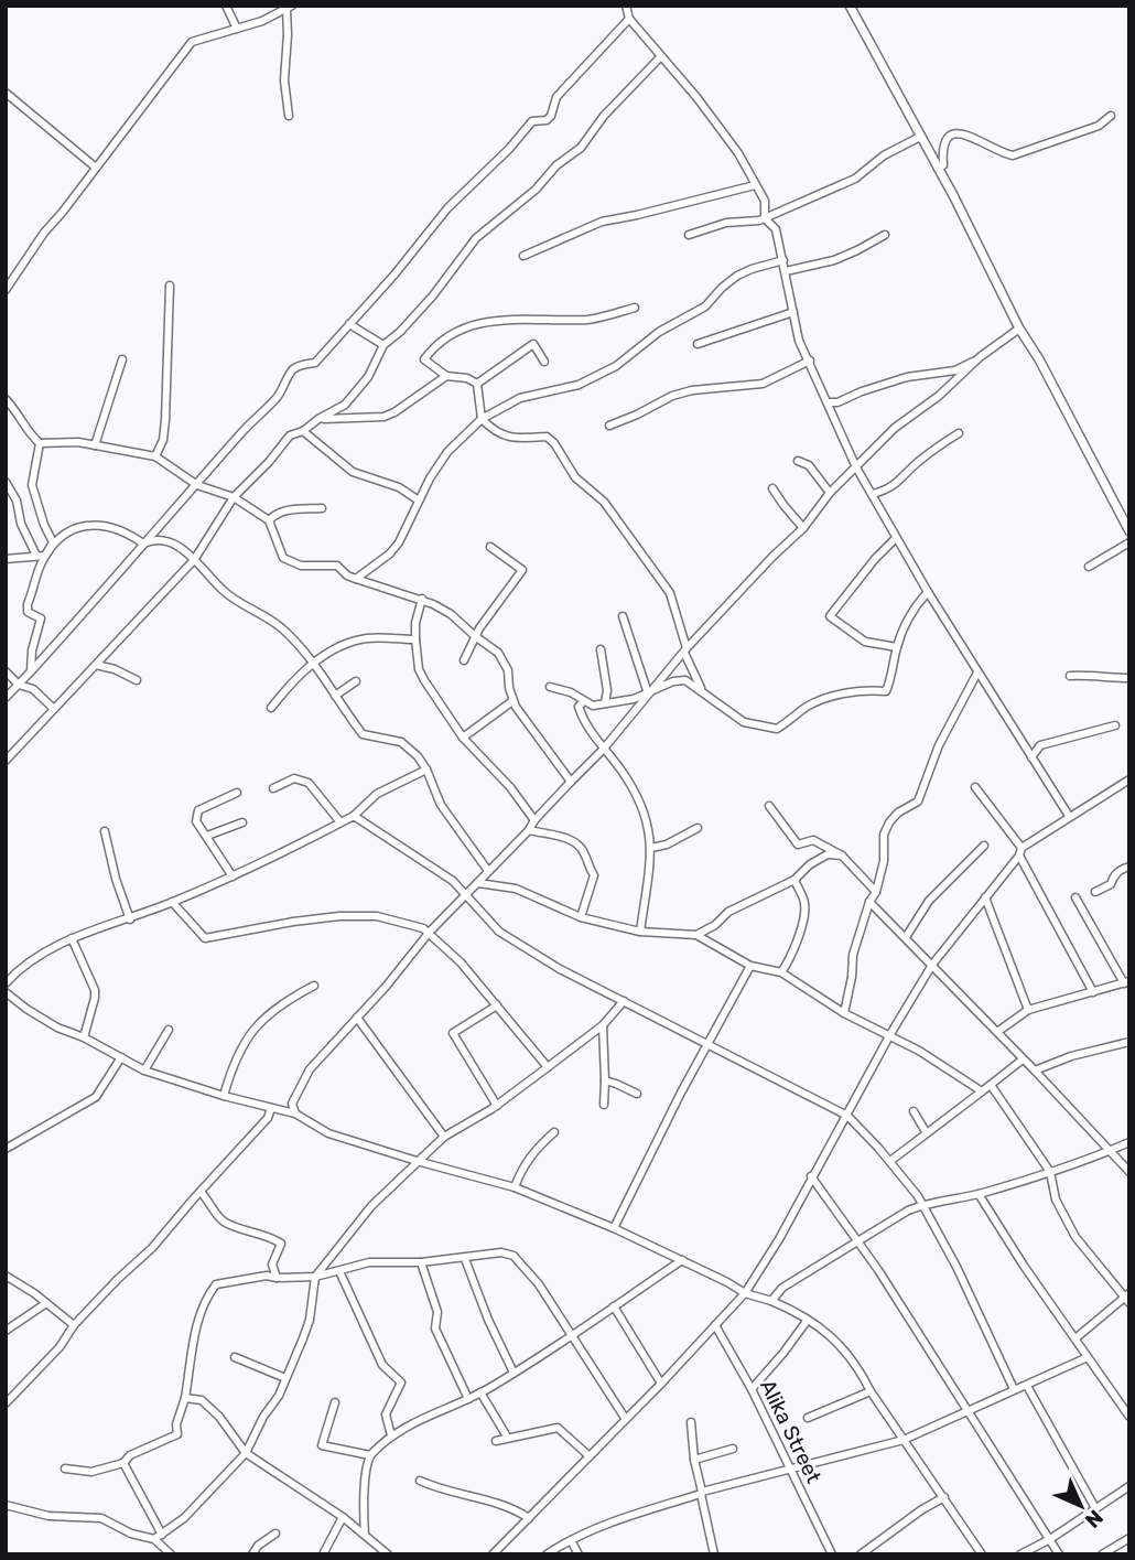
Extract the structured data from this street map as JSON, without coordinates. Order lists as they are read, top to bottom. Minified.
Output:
{"streets":{"street":["Alika Street"]},"north":"bottom right"}
